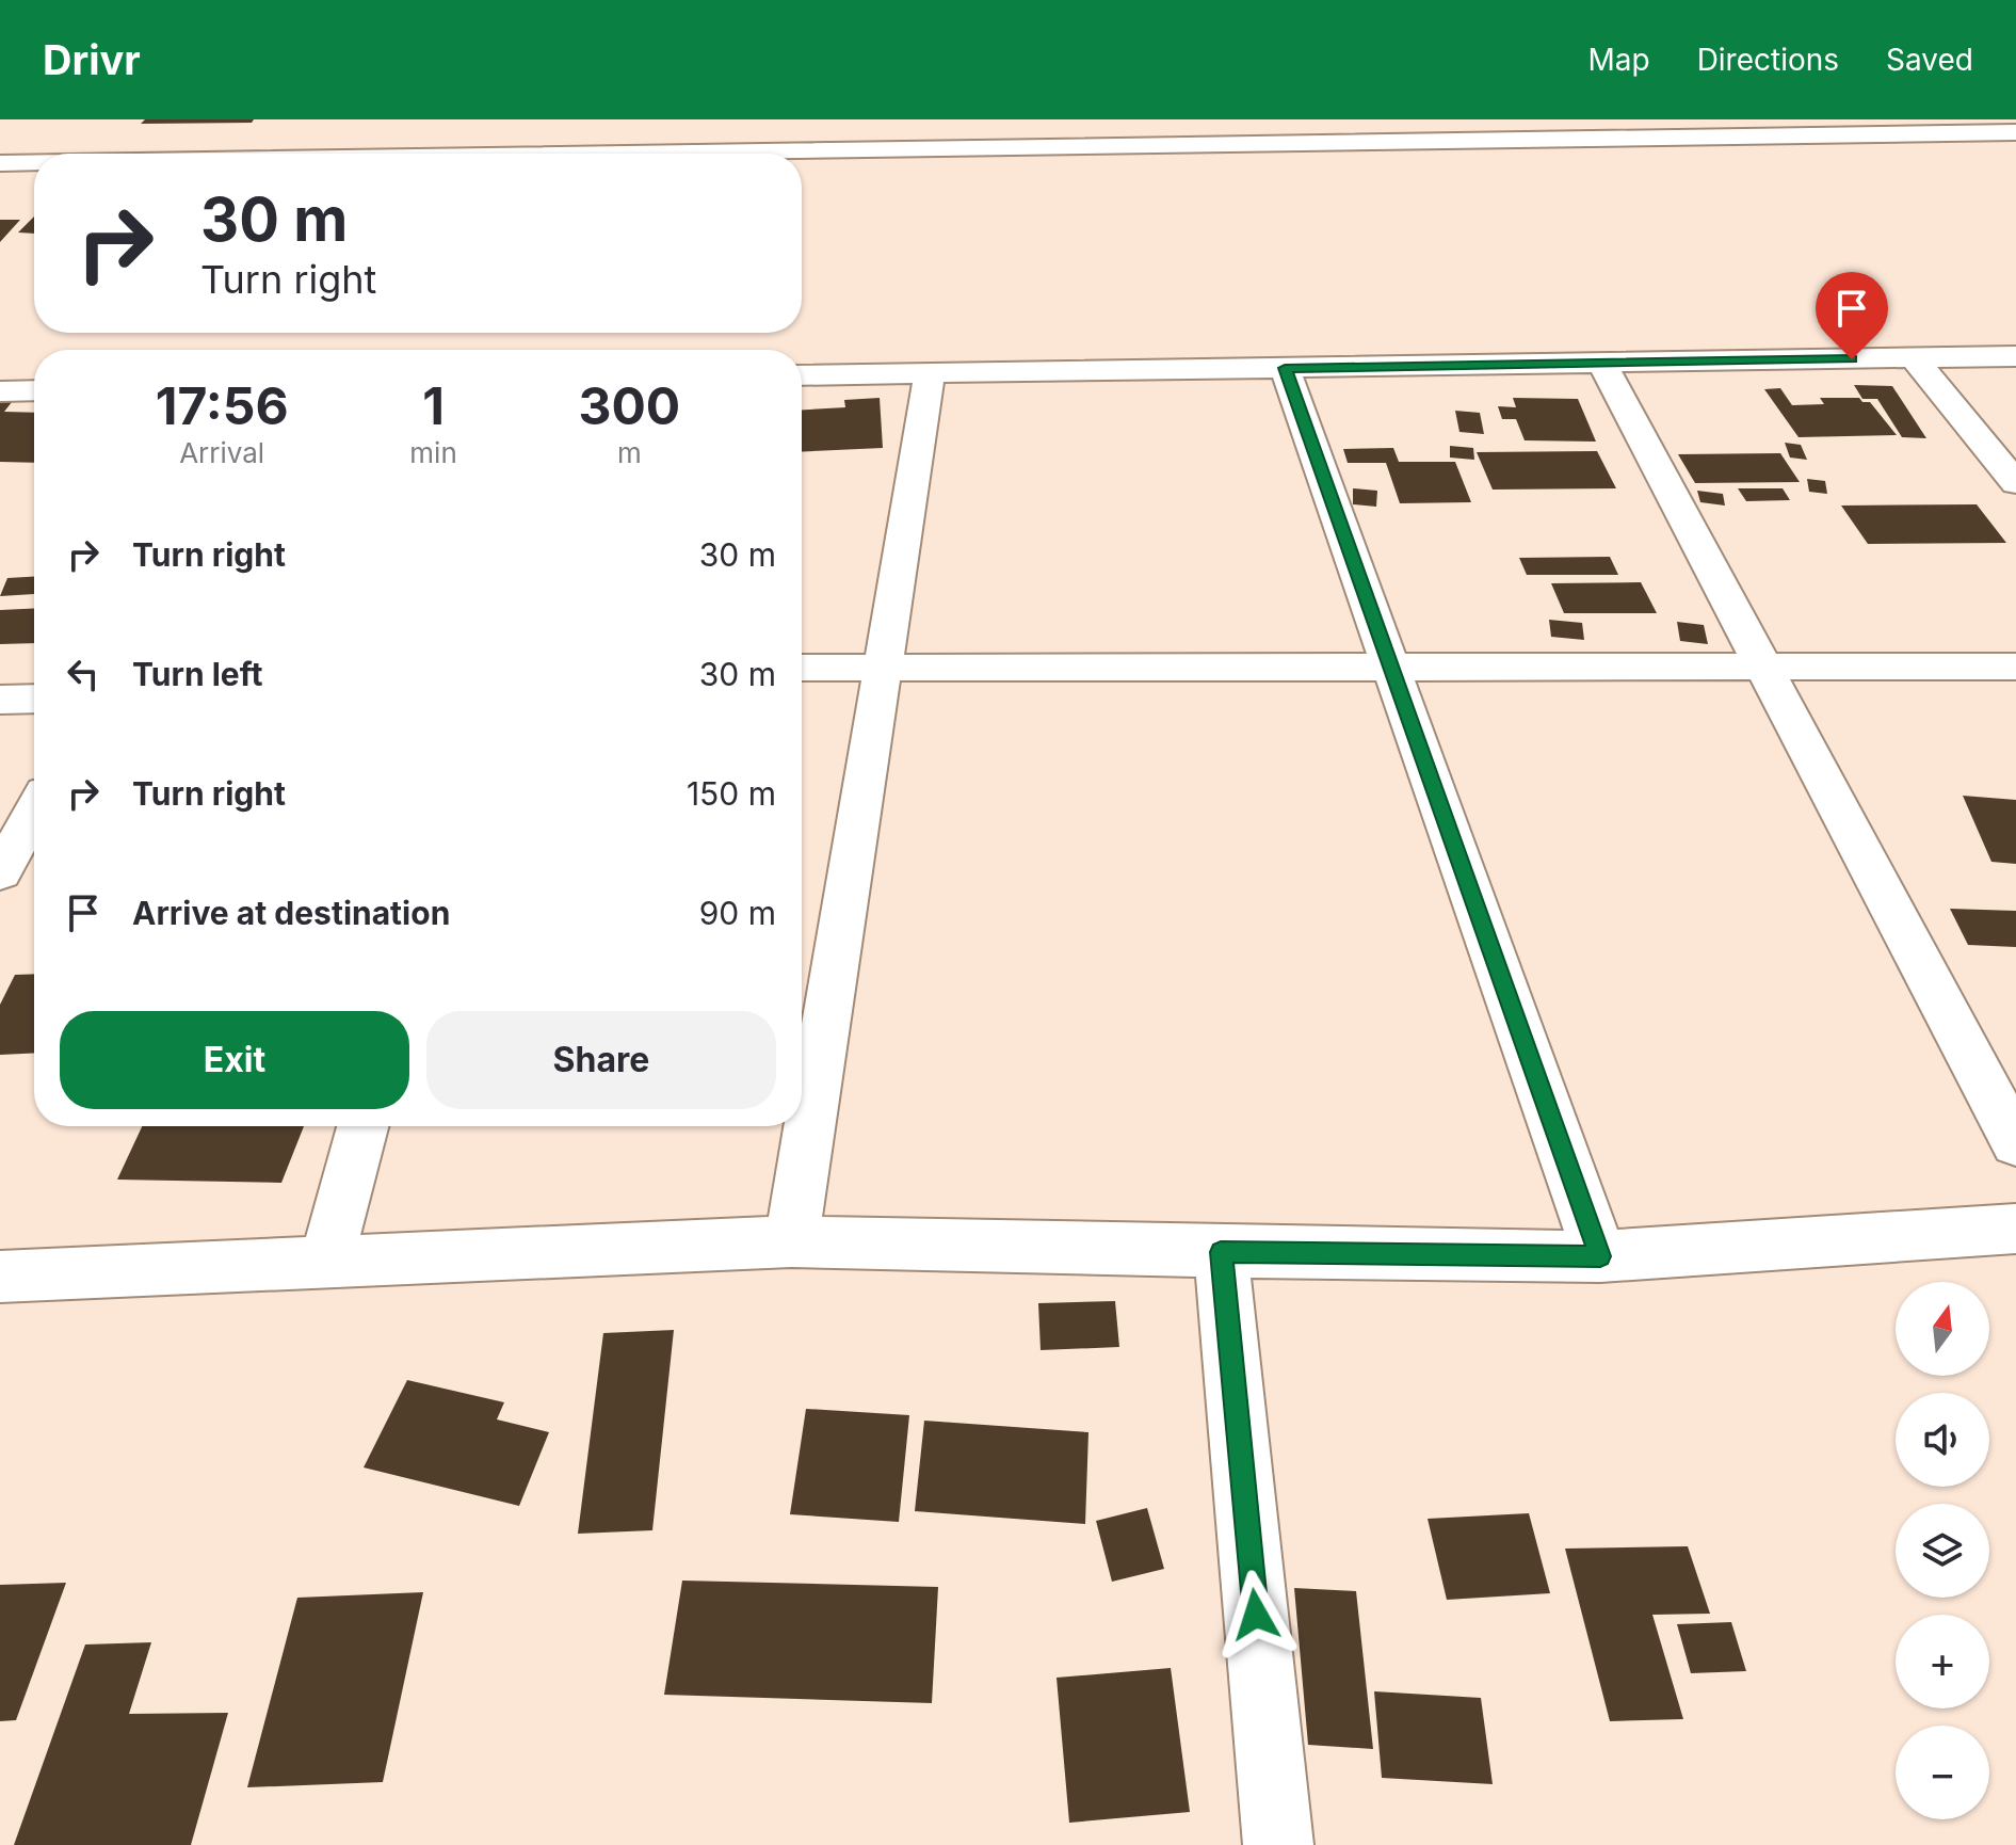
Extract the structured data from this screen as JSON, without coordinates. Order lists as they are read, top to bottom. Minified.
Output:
{"north":"top","page":{"header":"Drivr","nav":["Map","Directions","Saved"],"turn":["30 m","Turn right"],"eta":["17:56","Arrival","1","min","300","m"],"list":[{"name":"Turn right","value":"30 m"},{"name":"Turn left","value":"30 m"},{"name":"Turn right","value":"150 m"},{"name":"Arrive at destination","value":"90 m"}],"buttons":["Exit","Share"],"map_buttons":["+","−"]}}
